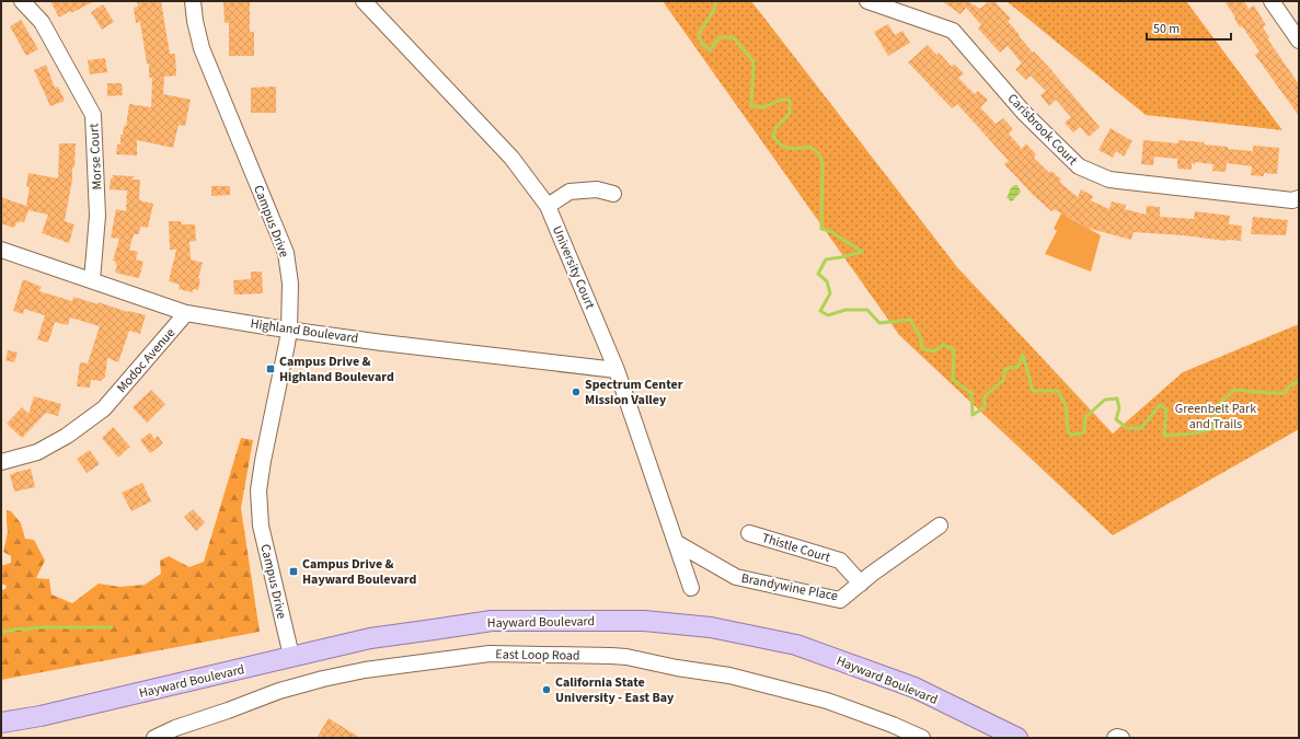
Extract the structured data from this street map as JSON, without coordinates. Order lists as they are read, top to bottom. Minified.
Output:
{"streets":{"main road":["Hayward Boulevard"],"street":["Carisbrook Court","Morse Court","Campus Drive","University Court","Highland Boulevard","Modoc Avenue","Thistle Court","Brandywine Place","East Loop Road"]},"crossings":[["Morse Court","Highland Boulevard"],["Campus Drive","Highland Boulevard"],["Campus Drive","Hayward Boulevard"],["University Court","Highland Boulevard"],["University Court","Brandywine Place"],["Highland Boulevard","Modoc Avenue"],["Thistle Court","Brandywine Place"]],"parks":["Greenbelt Park and Trails"],"places":{"transit":["Campus Drive & Highland Boulevard","Campus Drive & Hayward Boulevard"],"other":["Spectrum Center Mission Valley","California State University - East Bay"]},"scale_bar":"50 m"}
